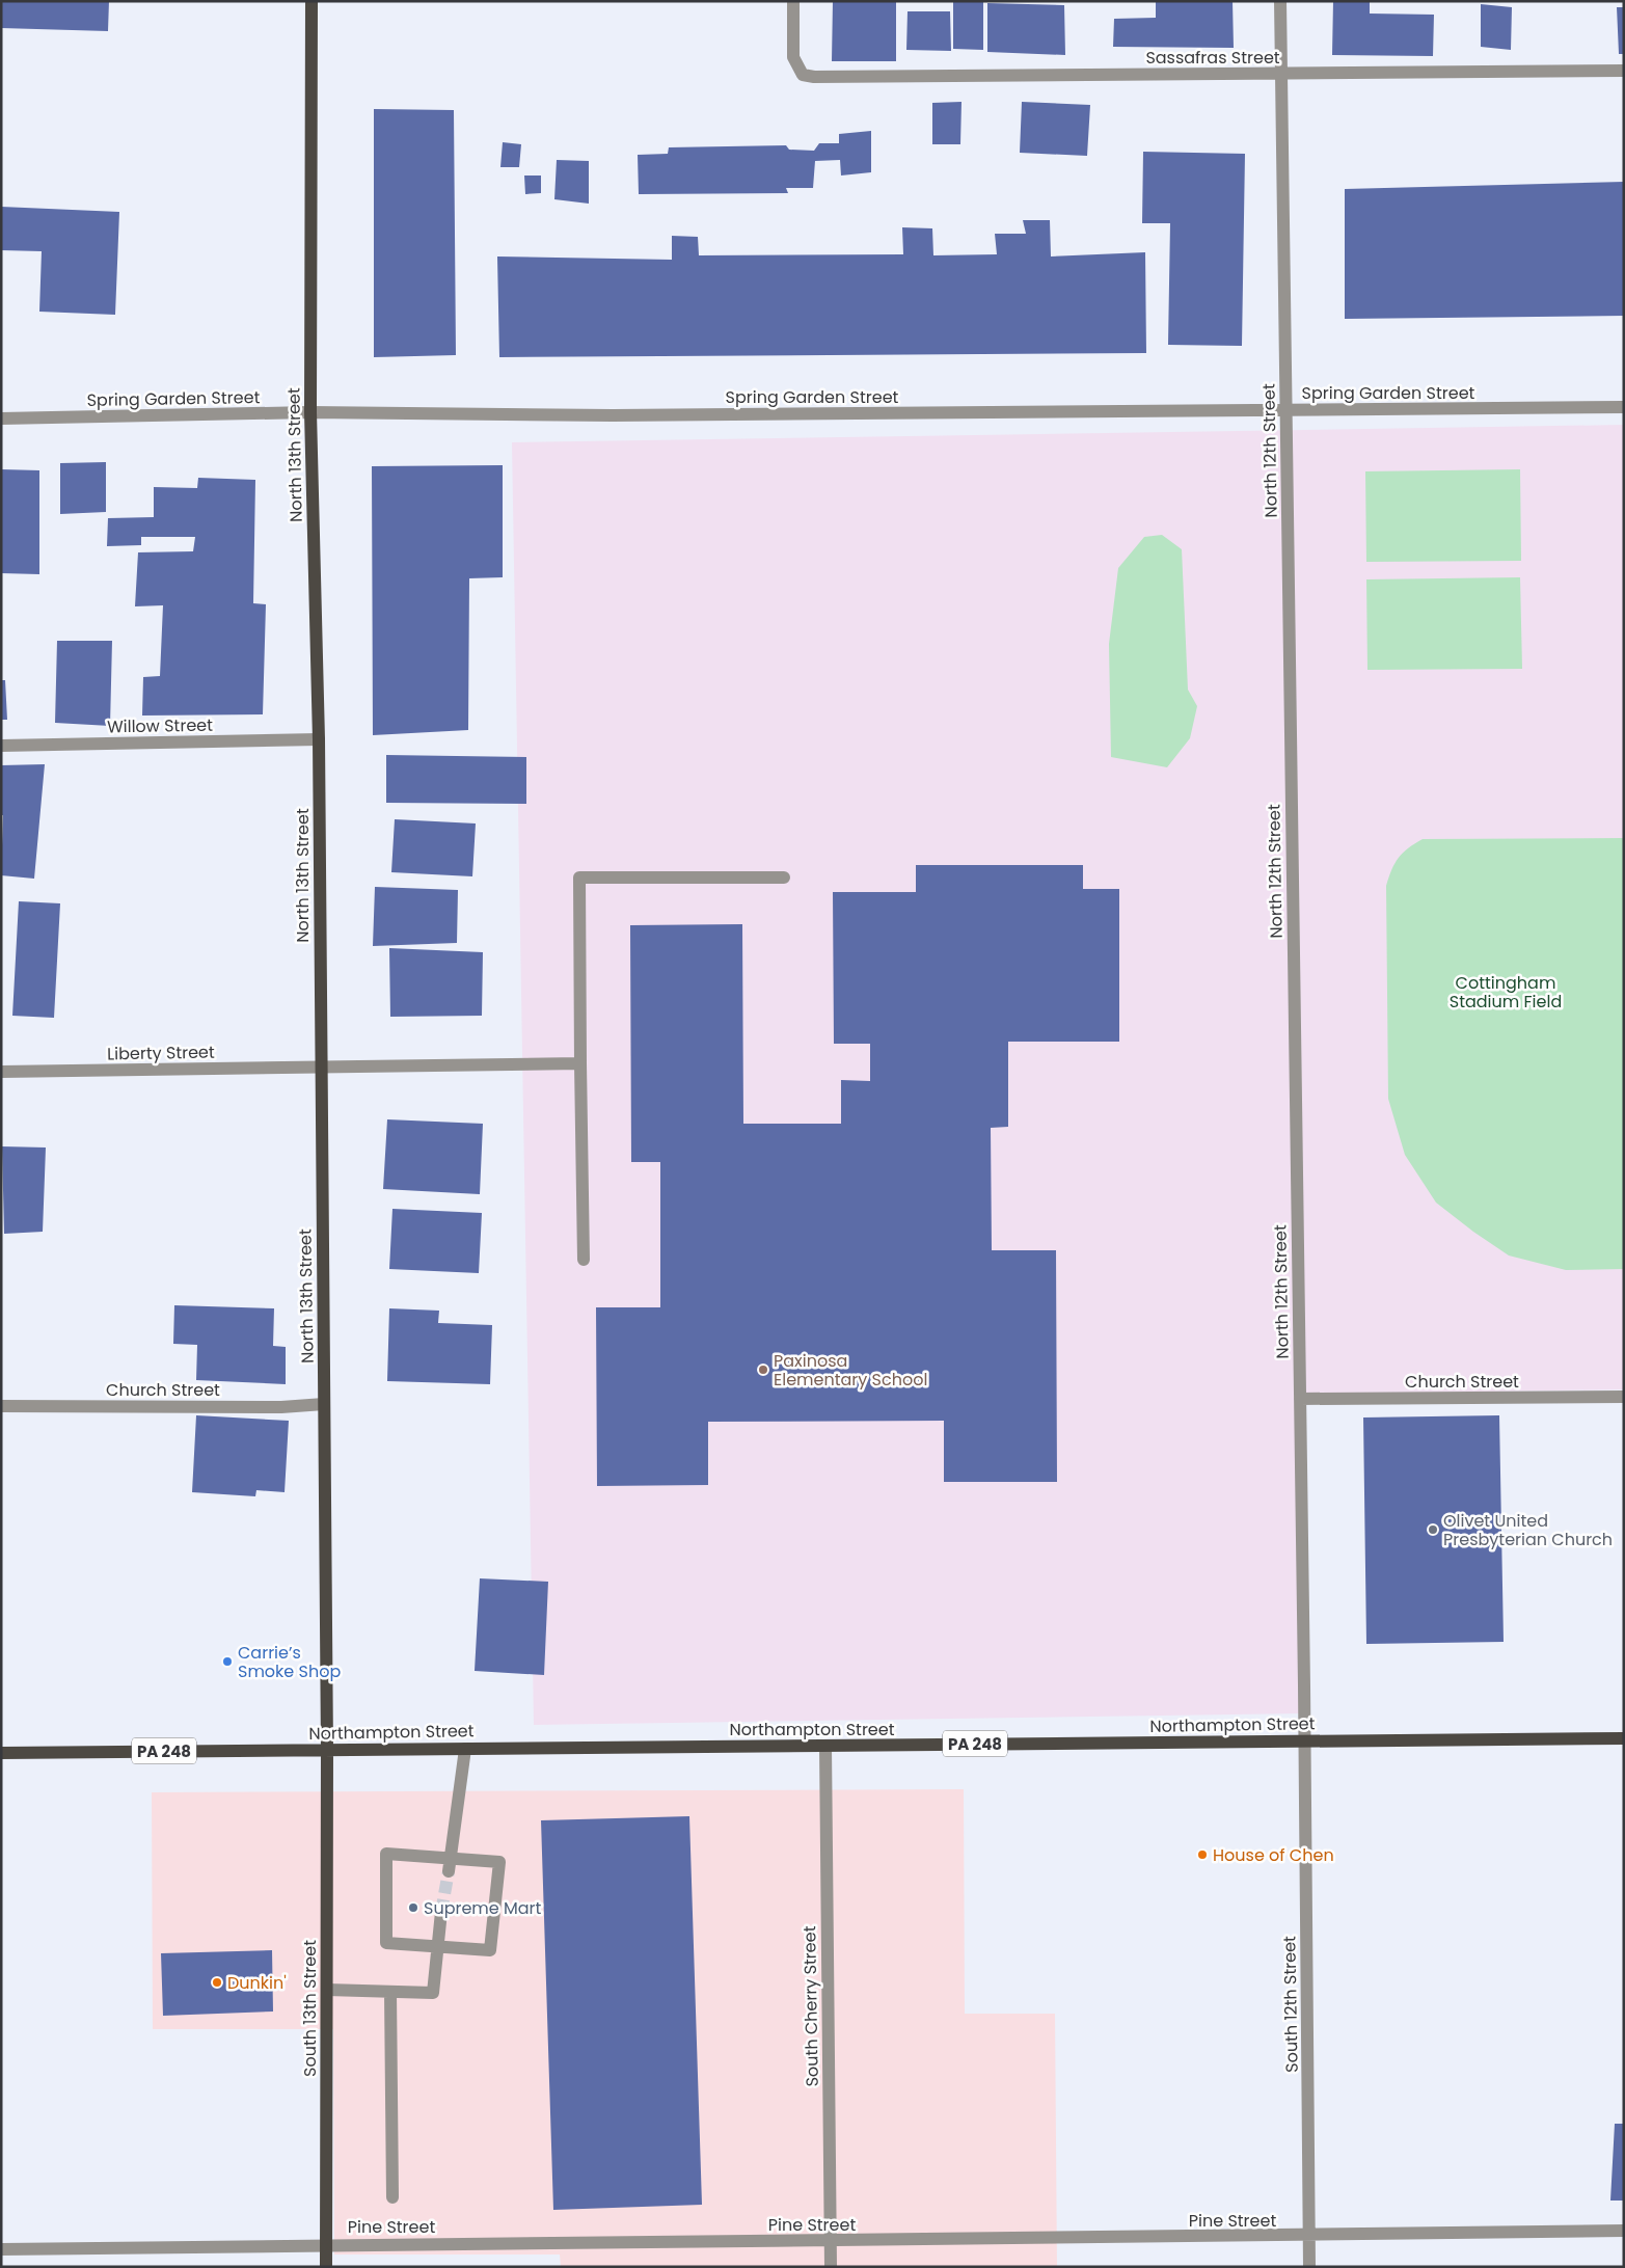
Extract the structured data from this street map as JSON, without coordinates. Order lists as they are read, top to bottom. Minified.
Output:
{"streets":{"main road":["North 13th Street","Northampton Street","PA 248","South 13th Street"],"street":["Sassafras Street","Spring Garden Street","North 12th Street","Willow Street","Liberty Street","Church Street","South 12th Street","South Cherry Street","Pine Street"]},"crossings":[["Sassafras Street","North 12th Street"],["Spring Garden Street","North 12th Street"],["Spring Garden Street","North 13th Street"],["North 12th Street","Church Street"],["North 12th Street","Northampton Street"],["North 12th Street","South 12th Street"],["North 13th Street","Willow Street"],["North 13th Street","Liberty Street"],["North 13th Street","Church Street"],["North 13th Street","Northampton Street"],["North 13th Street","South 13th Street"],["Northampton Street","South 12th Street"],["Northampton Street","South Cherry Street"],["Northampton Street","South 13th Street"],["South 12th Street","Pine Street"],["South Cherry Street","Pine Street"],["South 13th Street","Pine Street"]],"parks":["Cottingham Stadium Field"],"places":["Paxinosa Elementary School","Olivet United Presbyterian Church","Carrie’s Smoke Shop","House of Chen","Supreme Mart","Dunkin'"]}
